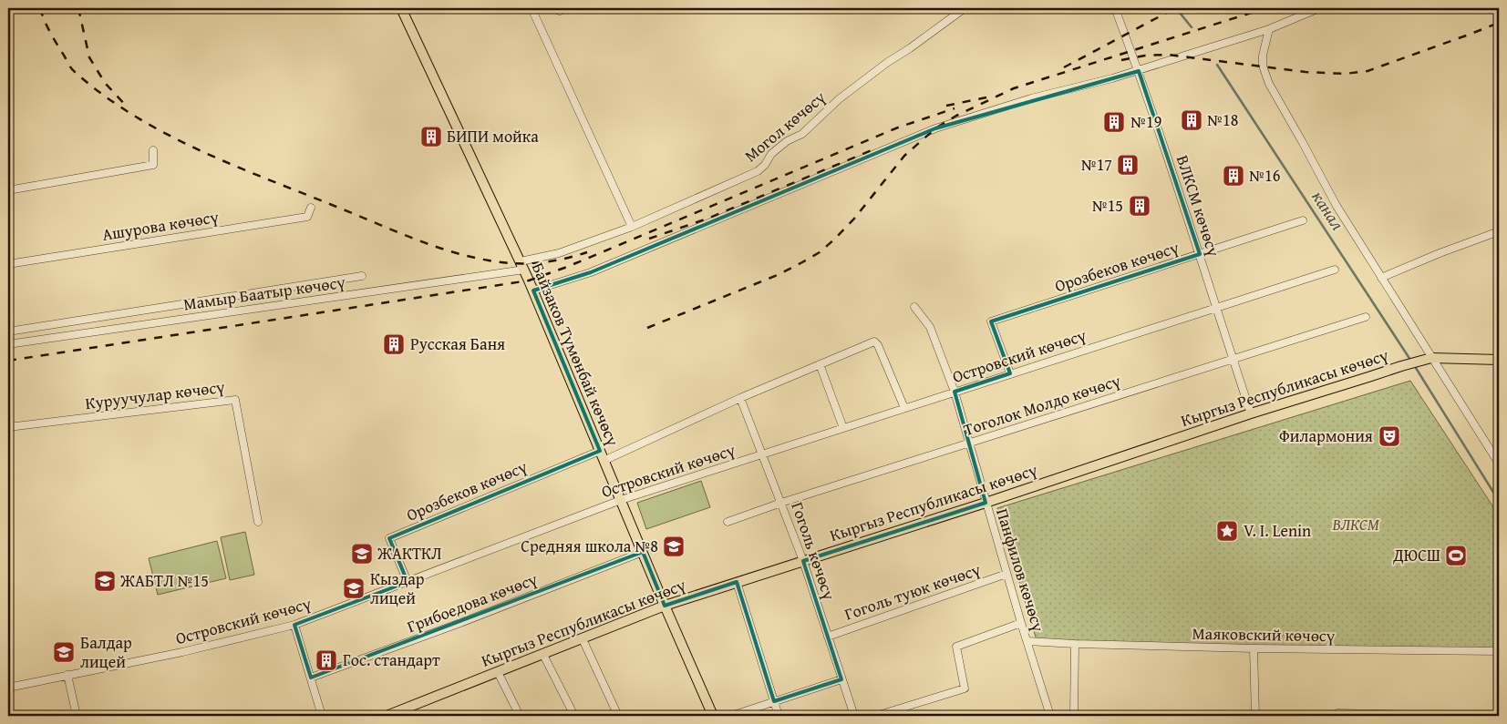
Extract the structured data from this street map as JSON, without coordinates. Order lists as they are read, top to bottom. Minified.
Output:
{"streets":{"main road":["Байзаков Түмөнбай көчөсү","Кыргыз Республикасы көчөсү"],"street":["Могол көчөсү","ВЛКСМ көчөсү","Ашурова көчөсү","Орозбеков көчөсү","Мамыр Баатыр көчөсү","Островский көчөсү","Куруучулар көчөсү","Тоголок Молдо көчөсү","Гоголь көчөсү","Панфилов көчөсү","Гоголь туюк көчөсү","Грибоедова көчөсү","Маяковский көчөсү"]},"crossings":[["Могол көчөсү","Мамыр Баатыр көчөсү"],["Могол көчөсү","Байзаков Түмөнбай көчөсү"],["ВЛКСМ көчөсү","Орозбеков көчөсү"],["ВЛКСМ көчөсү","Островский көчөсү"],["ВЛКСМ көчөсү","Кыргыз Республикасы көчөсү"],["ВЛКСМ көчөсү","Тоголок Молдо көчөсү"],["Орозбеков көчөсү","Байзаков Түмөнбай көчөсү"],["Орозбеков көчөсү","Островский көчөсү"],["Мамыр Баатыр көчөсү","Байзаков Түмөнбай көчөсү"],["Байзаков Түмөнбай көчөсү","Островский көчөсү"],["Байзаков Түмөнбай көчөсү","Кыргыз Республикасы көчөсү"],["Байзаков Түмөнбай көчөсү","Грибоедова көчөсү"],["Островский көчөсү","Гоголь көчөсү"],["Островский көчөсү","Панфилов көчөсү"],["Кыргыз Республикасы көчөсү","Гоголь көчөсү"],["Кыргыз Республикасы көчөсү","Панфилов көчөсү"],["Тоголок Молдо көчөсү","Гоголь көчөсү"],["Тоголок Молдо көчөсү","Панфилов көчөсү"],["Гоголь көчөсү","Гоголь туюк көчөсү"],["Панфилов көчөсү","Гоголь туюк көчөсү"],["Панфилов көчөсү","Маяковский көчөсү"]],"water":["канал"],"parks":["ВЛКСМ"],"places":{"building":["№18","№19","БИПИ мойка","№17","№16","№15","Русская Баня","Гос. стандарт"],"theatre":["Филармония"],"place":["V. I. Lenin"],"school or university":["Средняя школа №8","ЖАКТКЛ","ЖАБТЛ №15","Кыздар лицей","Балдар лицей"],"sports":["ДЮСШ"]}}
